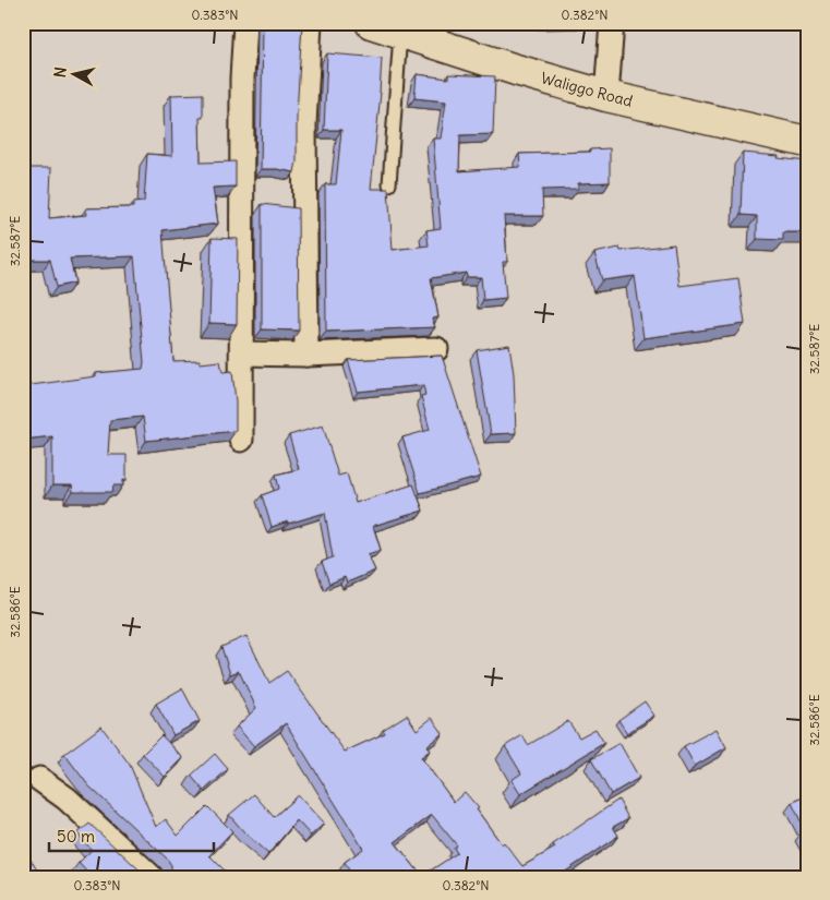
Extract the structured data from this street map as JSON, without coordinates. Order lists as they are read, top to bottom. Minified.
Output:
{"streets":{"street":["Waliggo Road"]},"scale_bar":"50 m","north":"left","coordinates":["0.383°N","0.382°N","32.587°E","32.586°E"]}
